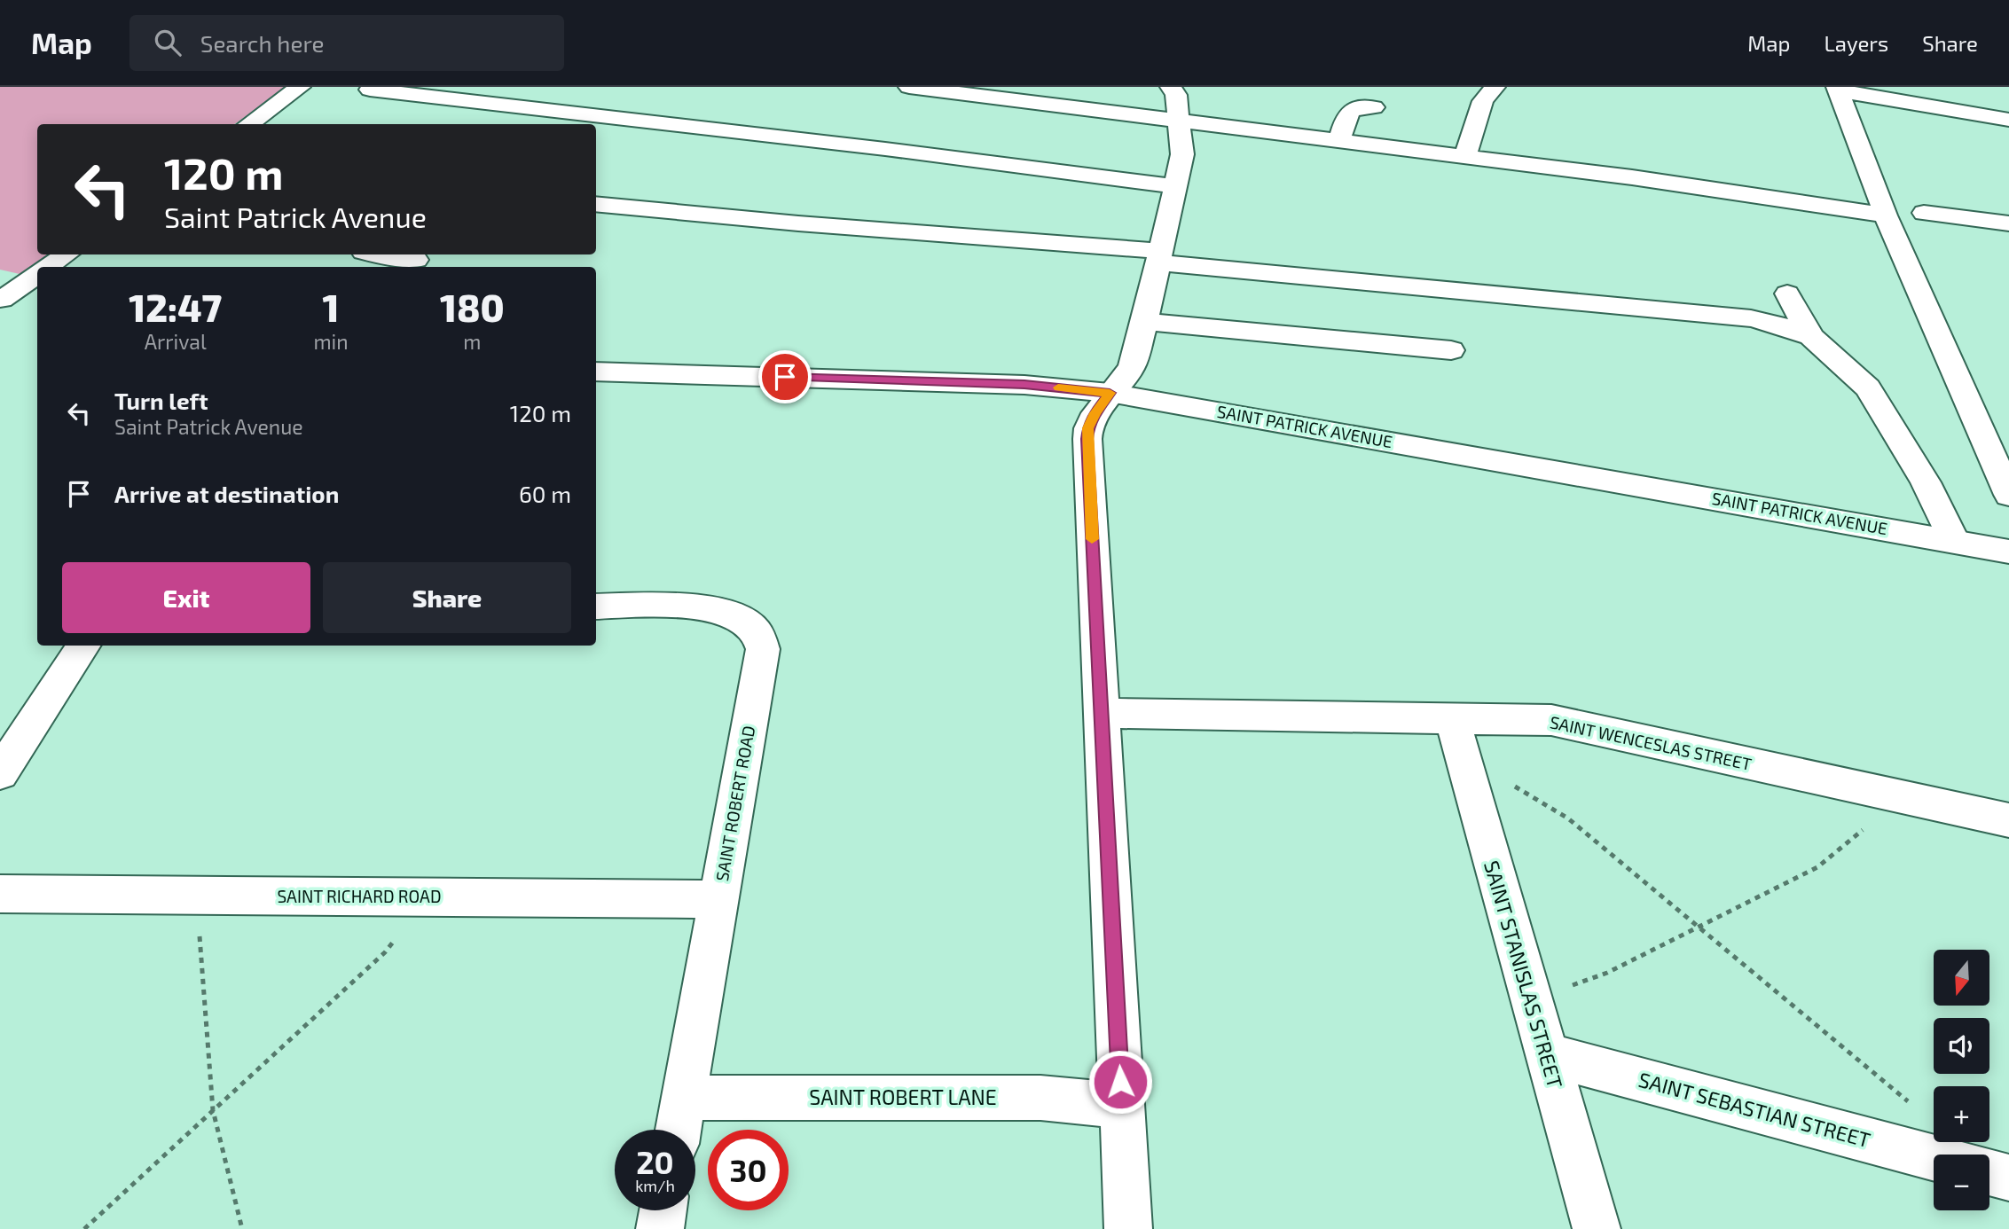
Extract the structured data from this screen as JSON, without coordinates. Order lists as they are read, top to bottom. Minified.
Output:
{"streets":{"street":["SAINT PATRICK AVENUE","SAINT WENCESLAS STREET","SAINT ROBERT ROAD","SAINT RICHARD ROAD","SAINT STANISLAS STREET","SAINT ROBERT LANE","SAINT SEBASTIAN STREET"]},"crossings":[["SAINT WENCESLAS STREET","SAINT STANISLAS STREET"],["SAINT ROBERT ROAD","SAINT RICHARD ROAD"],["SAINT ROBERT ROAD","SAINT ROBERT LANE"],["SAINT STANISLAS STREET","SAINT SEBASTIAN STREET"]],"north":"bottom","page":{"header":"Map","search":"Search here","nav":["Map","Layers","Share"],"turn":["120 m","Saint Patrick Avenue"],"eta":["12:47","Arrival","1","min","180","m"],"list":[{"name":"Turn left","note":"Saint Patrick Avenue","value":"120 m"},{"name":"Arrive at destination","value":"60 m"}],"buttons":["Exit","Share"],"map_buttons":["+","−"],"speed":"20 km/h","limit":"30"}}
